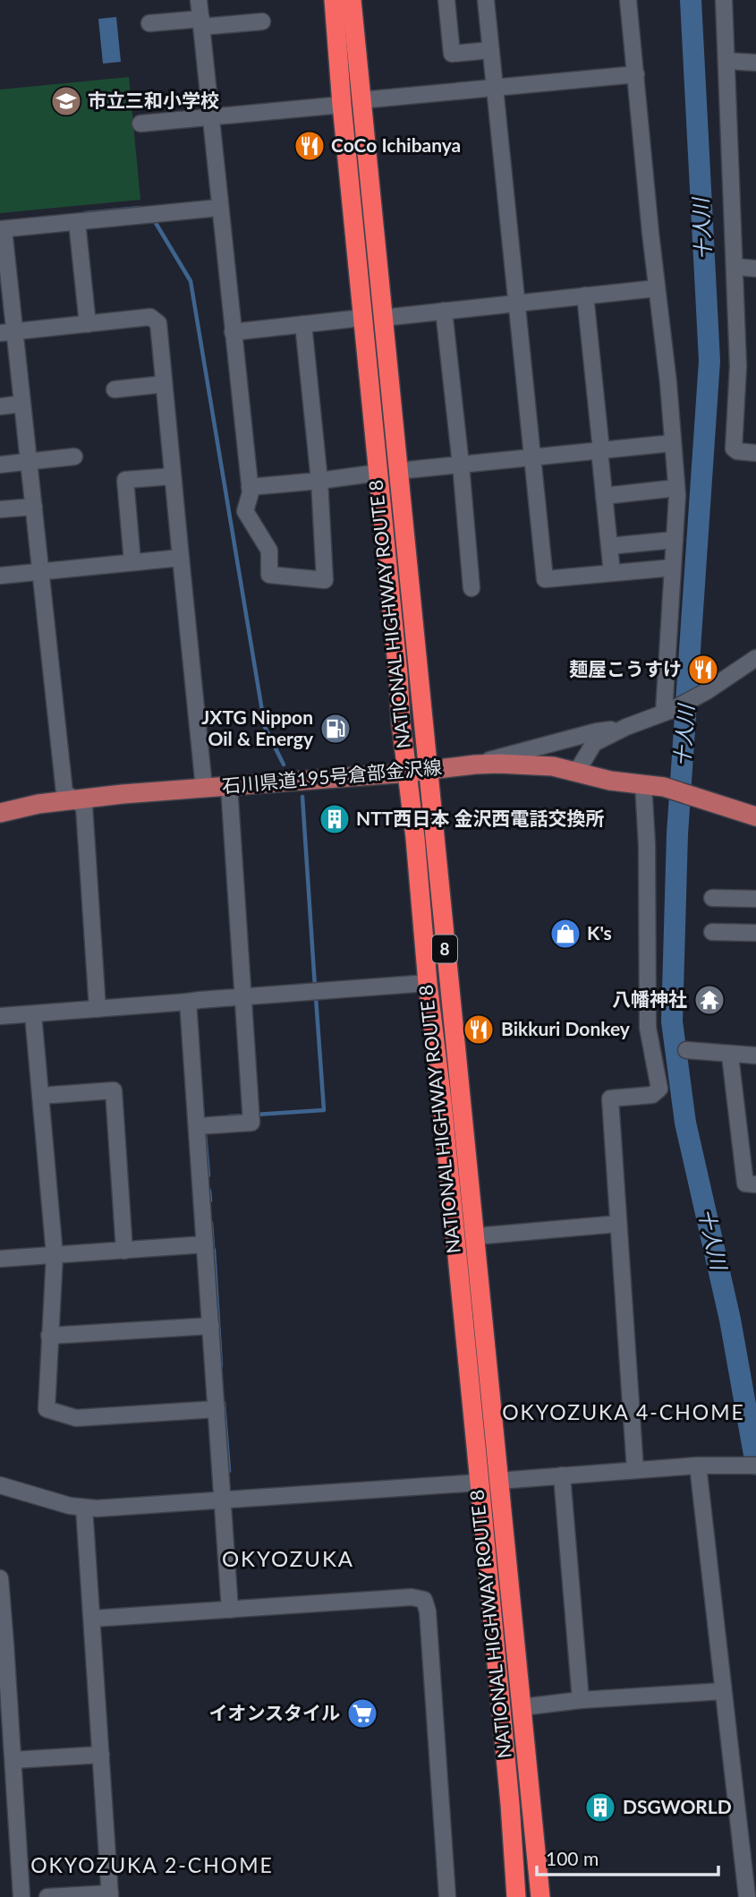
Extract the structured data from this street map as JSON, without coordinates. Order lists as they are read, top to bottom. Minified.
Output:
{"streets":{"highway":["NATIONAL HIGHWAY ROUTE 8","8"],"main road":["石川県道195号倉部金沢線"]},"crossings":[["NATIONAL HIGHWAY ROUTE 8","石川県道195号倉部金沢線"]],"districts":["OKYOZUKA 4-CHOME","OKYOZUKA","OKYOZUKA 2-CHOME"],"water":["十人川"],"places":{"school or university":["市立三和小学校"],"restaurant":["CoCo Ichibanya","麺屋こうすけ","Bikkuri Donkey"],"fuel station":["JXTG Nippon Oil & Energy"],"building":["NTT西日本 金沢西電話交換所","DSGWORLD"],"shop":["K's"],"temple":["八幡神社"],"supermarket":["イオンスタイル"]},"scale_bar":"100 m"}
